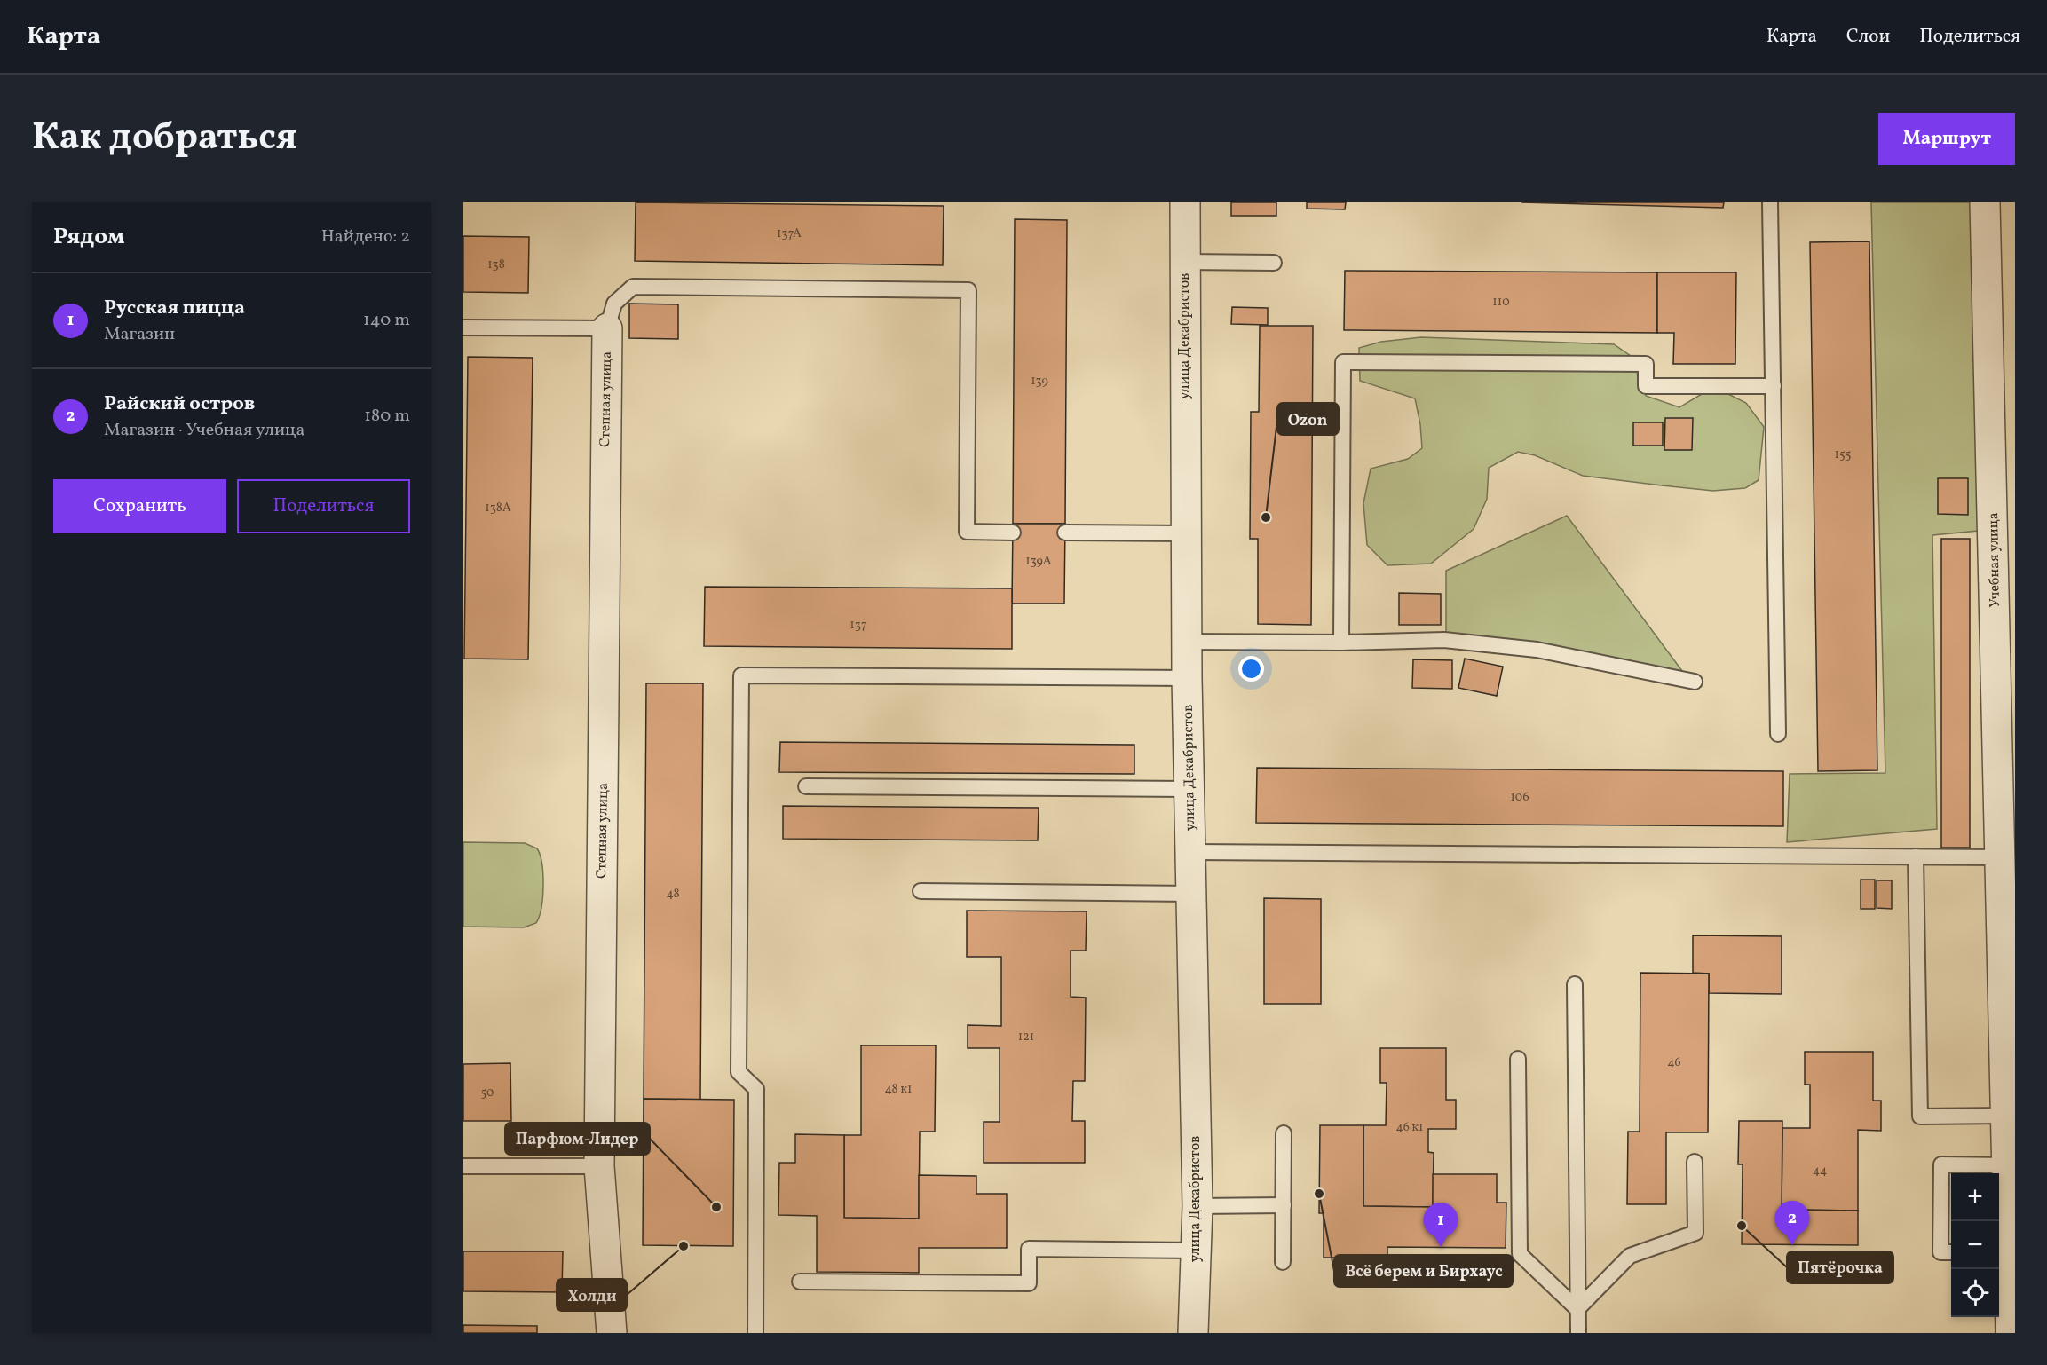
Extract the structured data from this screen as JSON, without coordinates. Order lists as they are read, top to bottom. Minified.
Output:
{"streets":{"street":["улица Декабристов","Степная улица","Учебная улица"]},"places":["Ozon","Всё берем и Бирхаус","Парфюм-Лидер","Пятёрочка","Холди"],"house_numbers":["137А","138","110","139","155","138А","139А","137","106","48","121","46","48 к1","50","46 к1","44"],"page":{"header":"Карта","nav":["Карта","Слои","Поделиться"],"title":"Как добраться","buttons":["Маршрут",["Сохранить","Поделиться"]],"heading":["Рядом","Найдено: 2"],"list":[{"mark":"1","name":"Русская пицца","note":"Магазин","value":"140 m"},{"mark":"2","name":"Райский остров","note":"Магазин · Учебная улица","value":"180 m"}],"map_buttons":["+","−"],"pins":["2","1"]}}
